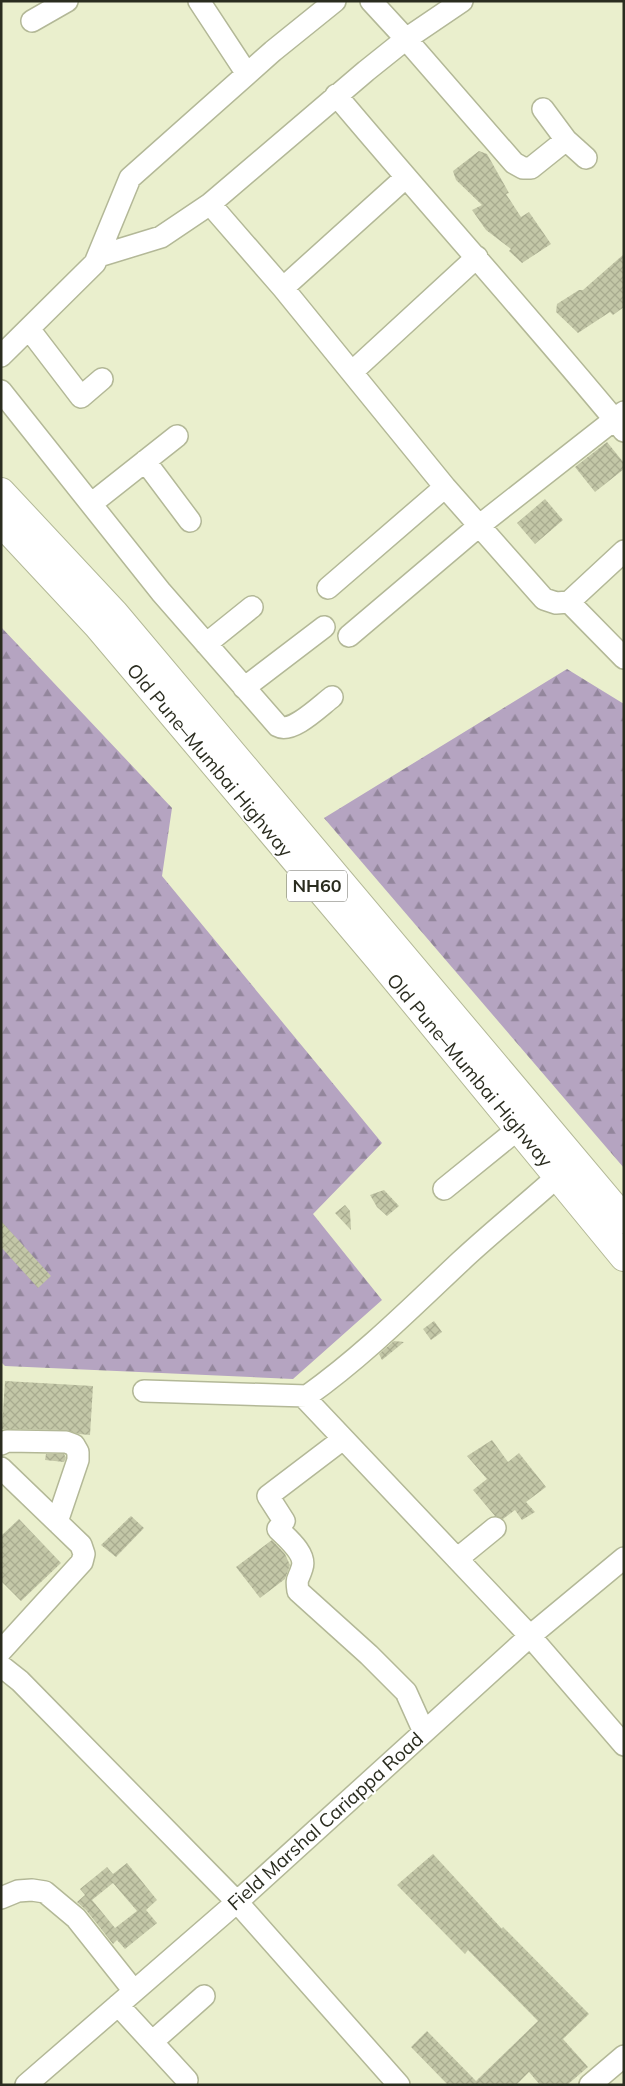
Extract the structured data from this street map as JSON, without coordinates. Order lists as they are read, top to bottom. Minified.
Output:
{"streets":{"highway":["Old Pune–Mumbai Highway","NH60"],"street":["Field Marshal Cariappa Road"]}}
